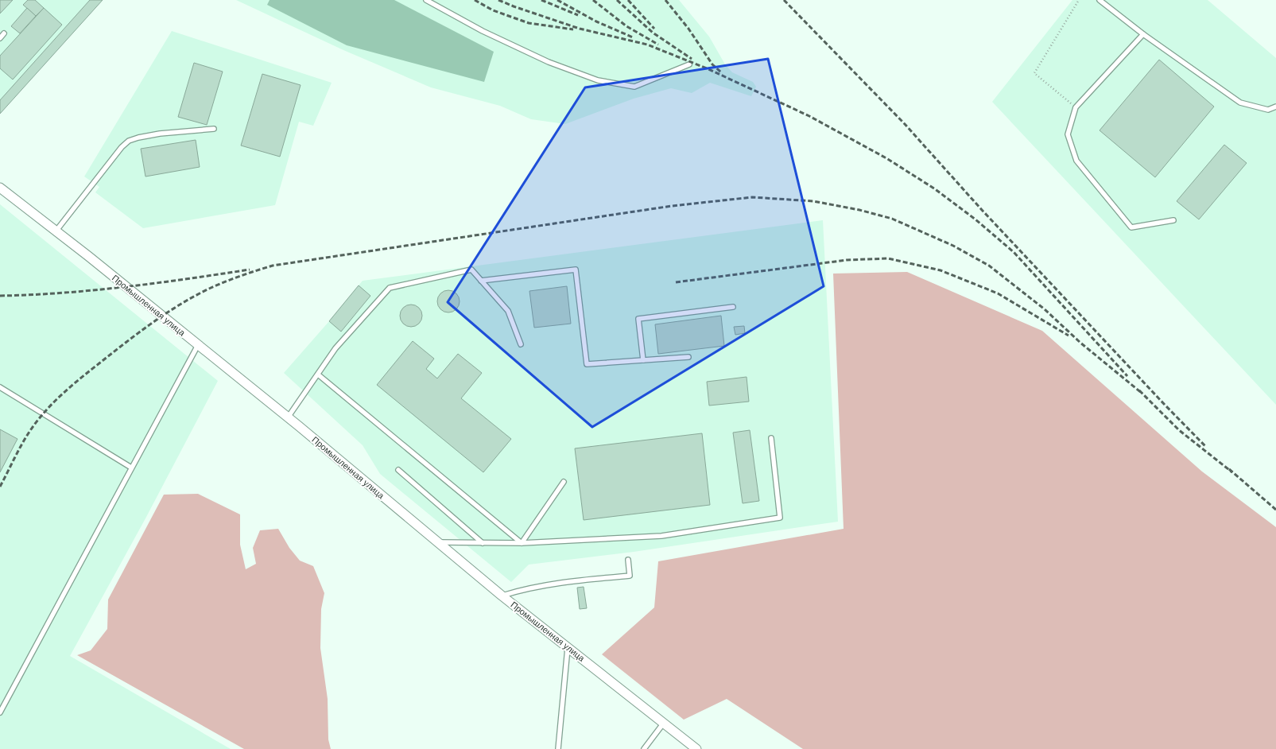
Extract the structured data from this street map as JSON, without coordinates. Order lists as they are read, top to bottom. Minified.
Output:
{"streets":{"street":["Промышленная улица"]}}
